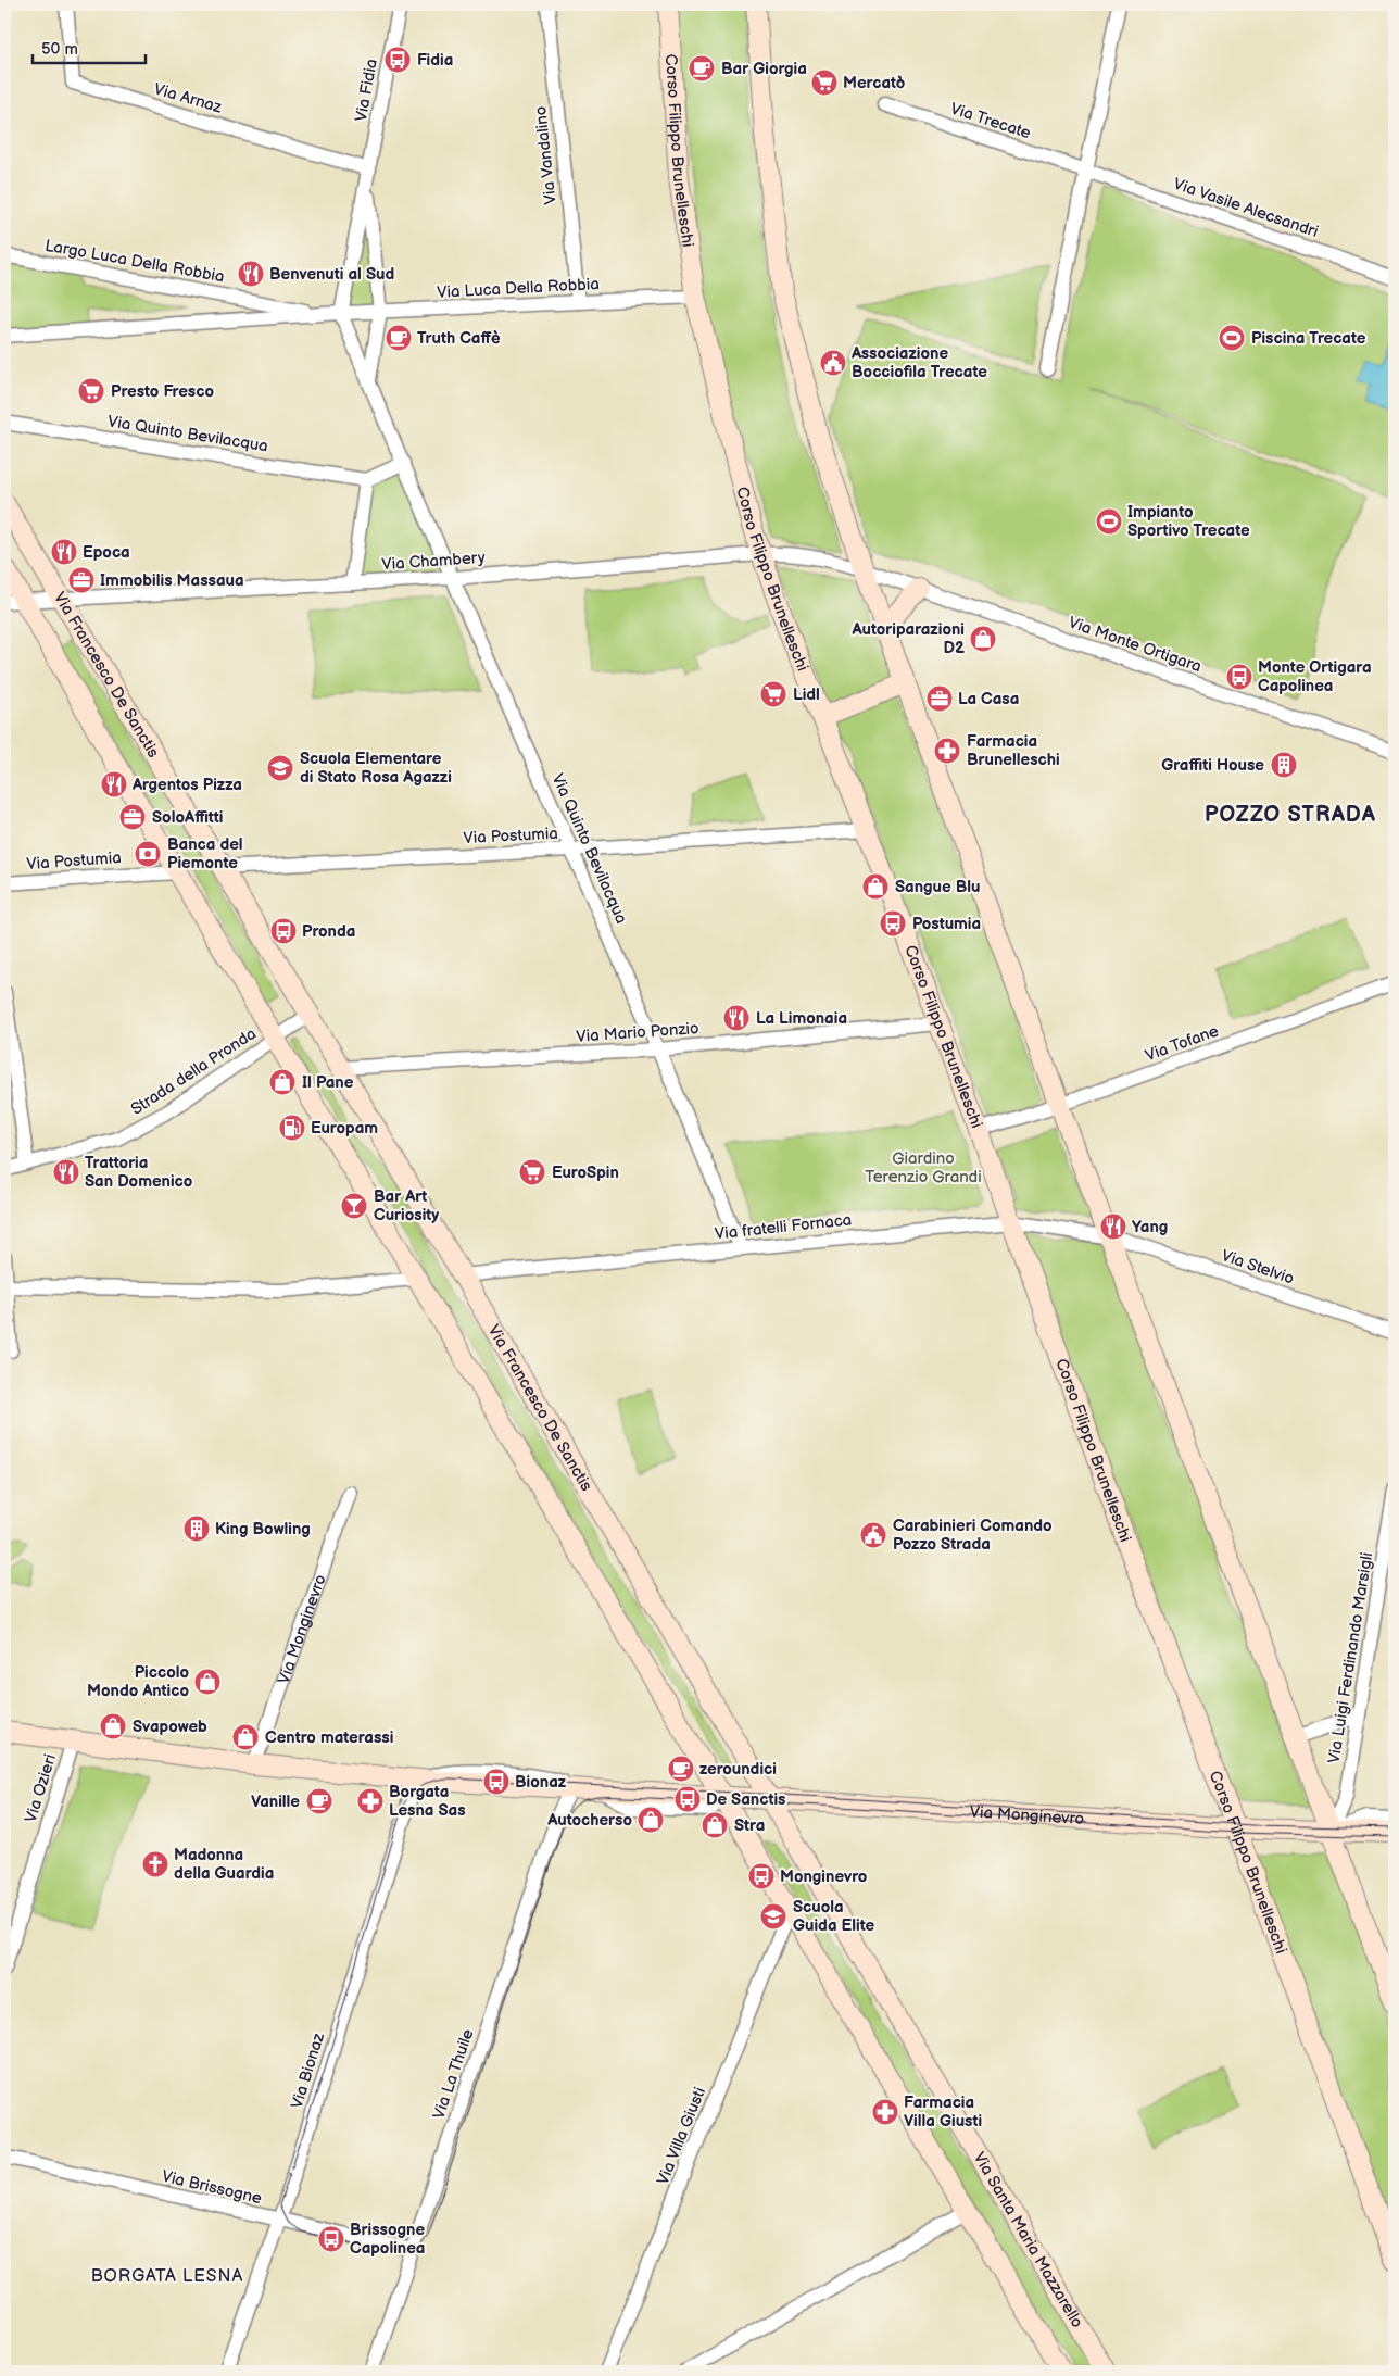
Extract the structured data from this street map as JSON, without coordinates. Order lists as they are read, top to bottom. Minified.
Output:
{"streets":{"street":["Via Fidia","Via Arnaz","Via Trecate","Corso Filippo Brunelleschi","Via Vandalino","Via Vasile Alecsandri","Largo Luca Della Robbia","Via Luca Della Robbia","Via Quinto Bevilacqua","Via Chambery","Via Monte Ortigara","Via Francesco De Sanctis","Via Postumia","Via Mario Ponzio","Via Tofane","Strada della Pronda","Via fratelli Fornaca","Via Stelvio","Via Monginevro","Via Luigi Ferdinando Marsigli","Via Ozieri","Via Bionaz","Via La Thuile","Via Villa Giusti","Via Brissogne","Via Santa Maria Mazzarello"]},"crossings":[["Via Fidia","Via Arnaz"],["Via Fidia","Largo Luca Della Robbia"],["Via Fidia","Via Luca Della Robbia"],["Via Fidia","Via Quinto Bevilacqua"],["Via Trecate","Via Vasile Alecsandri"],["Corso Filippo Brunelleschi","Via Luca Della Robbia"],["Corso Filippo Brunelleschi","Via Chambery"],["Corso Filippo Brunelleschi","Via Postumia"],["Corso Filippo Brunelleschi","Via Mario Ponzio"],["Corso Filippo Brunelleschi","Via Tofane"],["Corso Filippo Brunelleschi","Via fratelli Fornaca"],["Corso Filippo Brunelleschi","Via Monginevro"],["Via Vandalino","Via Luca Della Robbia"],["Largo Luca Della Robbia","Via Luca Della Robbia"],["Largo Luca Della Robbia","Via Quinto Bevilacqua"],["Via Luca Della Robbia","Via Quinto Bevilacqua"],["Via Quinto Bevilacqua","Via Chambery"],["Via Quinto Bevilacqua","Via Postumia"],["Via Quinto Bevilacqua","Via Mario Ponzio"],["Via Quinto Bevilacqua","Via fratelli Fornaca"],["Via Chambery","Via Monte Ortigara"],["Via Chambery","Via Francesco De Sanctis"],["Via Francesco De Sanctis","Via Postumia"],["Via Francesco De Sanctis","Via Mario Ponzio"],["Via Francesco De Sanctis","Strada della Pronda"],["Via Francesco De Sanctis","Via fratelli Fornaca"],["Via Francesco De Sanctis","Via Monginevro"],["Via Francesco De Sanctis","Via Santa Maria Mazzarello"],["Via fratelli Fornaca","Via Stelvio"],["Via Monginevro","Via Luigi Ferdinando Marsigli"],["Via Monginevro","Via Ozieri"],["Via Monginevro","Via Bionaz"],["Via Monginevro","Via La Thuile"],["Via Monginevro","Via Santa Maria Mazzarello"],["Via Bionaz","Via Brissogne"],["Via La Thuile","Via Brissogne"]],"districts":["POZZO STRADA","BORGATA LESNA"],"parks":["Giardino Terenzio Grandi"],"places":{"bus stop":["Fidia","Monte Ortigara Capolinea","Postumia","Pronda","Bionaz","De Sanctis","Monginevro","Brissogne Capolinea"],"cafe":["Bar Giorgia","Truth Caffè","zeroundici","Vanille"],"supermarket":["Mercatò","Presto Fresco","Lidl","EuroSpin"],"restaurant":["Benvenuti al Sud","Epoca","Argentos Pizza","La Limonaia","Trattoria San Domenico","Yang"],"sports":["Piscina Trecate","Impianto Sportivo Trecate"],"public building":["Associazione Bocciofila Trecate","Carabinieri Comando Pozzo Strada"],"office":["Immobilis Massaua","La Casa","SoloAffitti"],"shop":["Autoriparazioni D2","Sangue Blu","Il Pane","Piccolo Mondo Antico","Svapoweb","Centro materassi","Autocherso","Stra"],"pharmacy":["Farmacia Brunelleschi","Borgata Lesna Sas","Farmacia Villa Giusti"],"building":["Graffiti House","King Bowling"],"school or university":["Scuola Elementare di Stato Rosa Agazzi","Scuola Guida Elite"],"bank":["Banca del Piemonte"],"fuel station":["Europam"],"bar":["Bar Art Curiosity"],"church":["Madonna della Guardia"]},"scale_bar":"50 m"}
